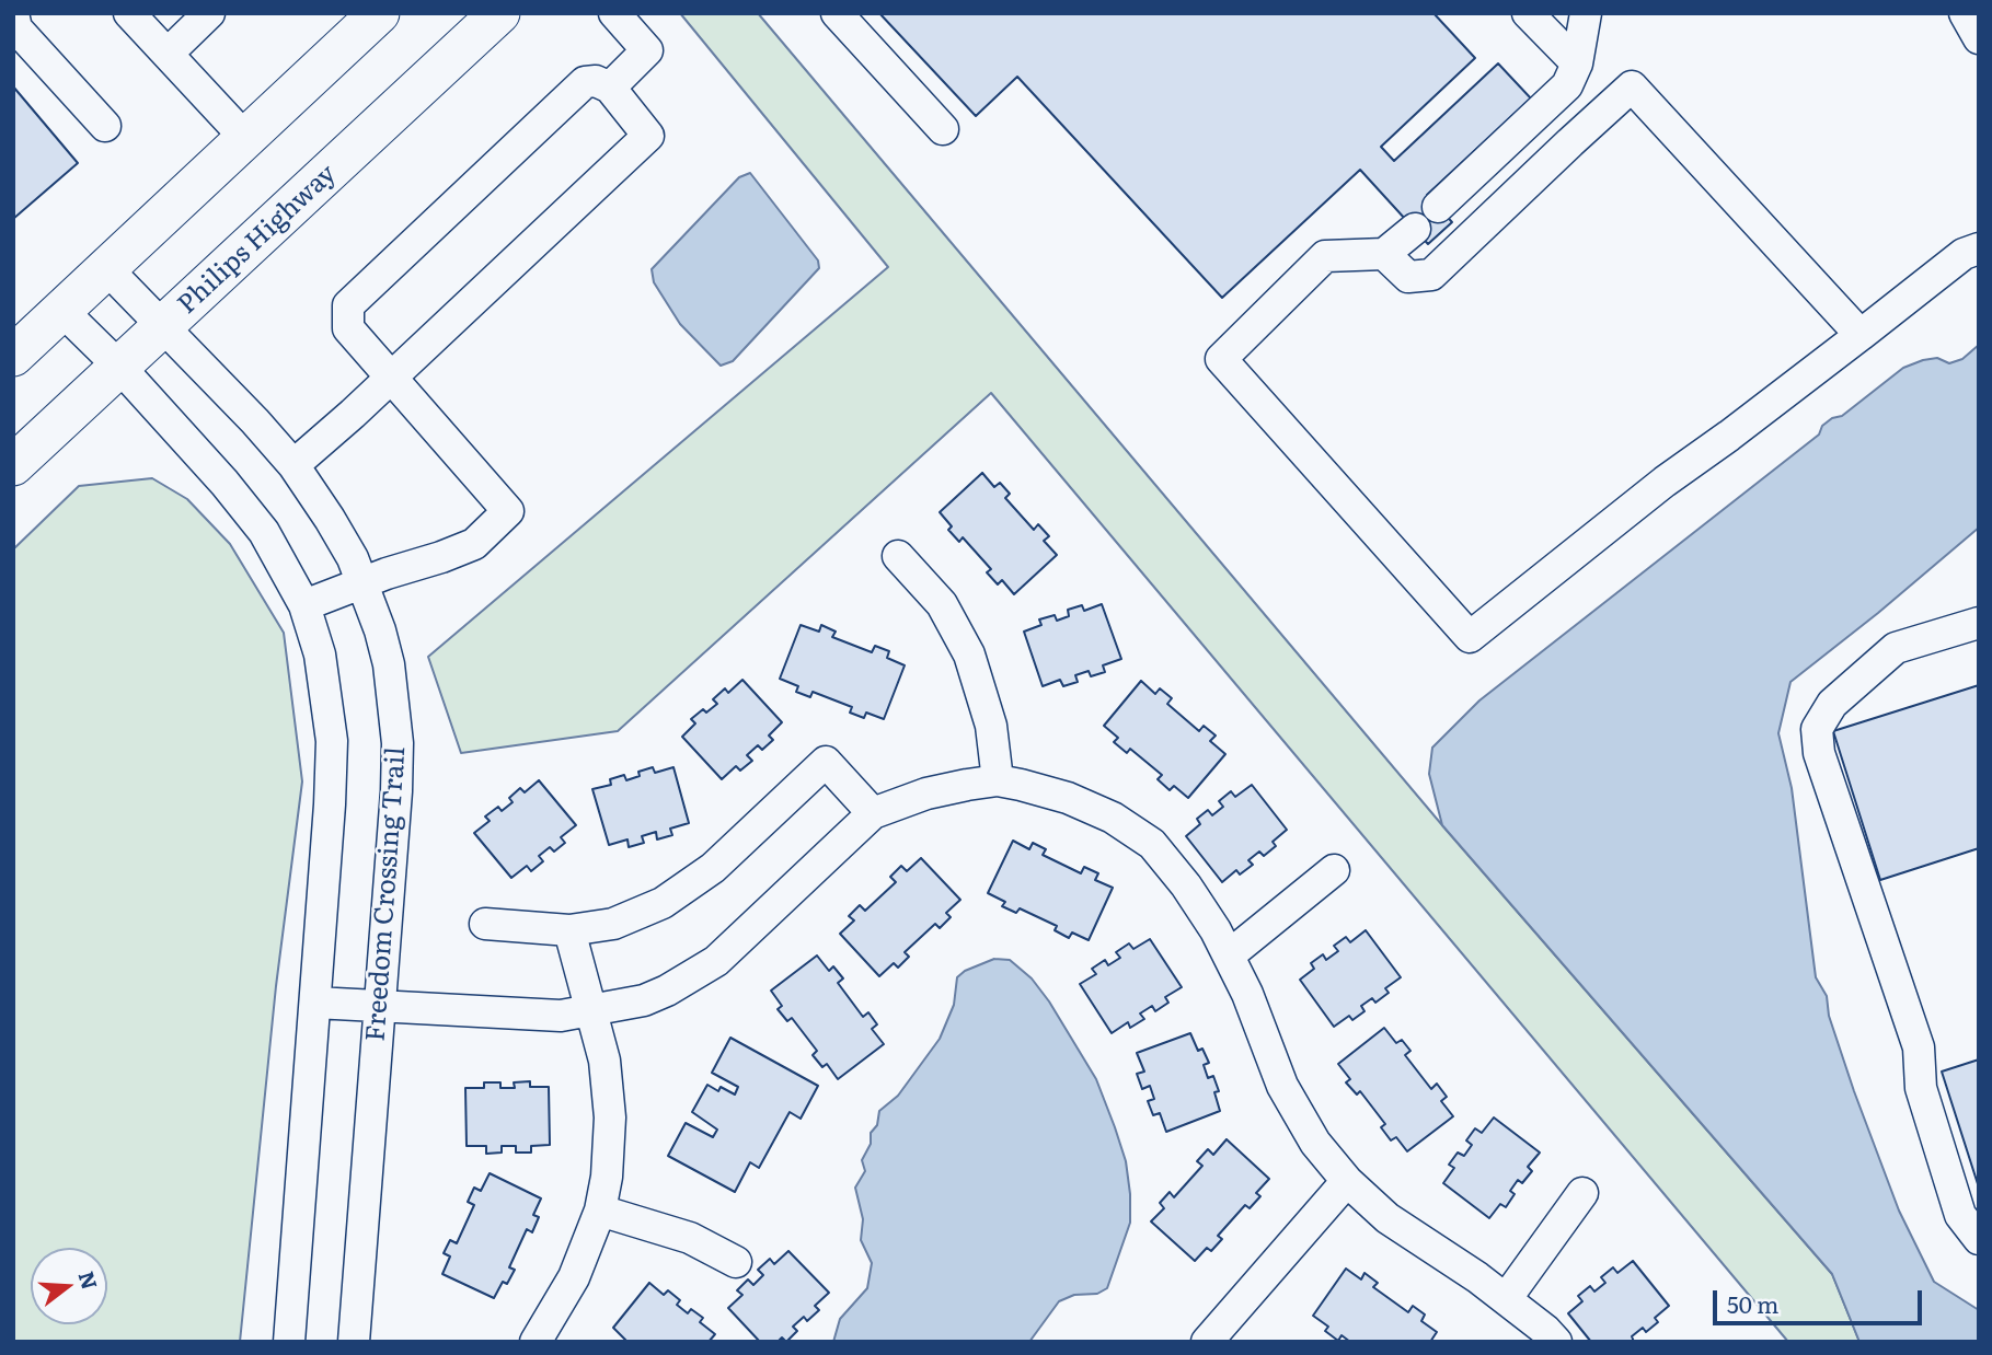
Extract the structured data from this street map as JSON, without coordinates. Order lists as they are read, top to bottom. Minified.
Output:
{"streets":{"main road":["Philips Highway"],"street":["Freedom Crossing Trail"]},"crossings":[["Philips Highway","Freedom Crossing Trail"]],"scale_bar":"50 m","north":"right"}
